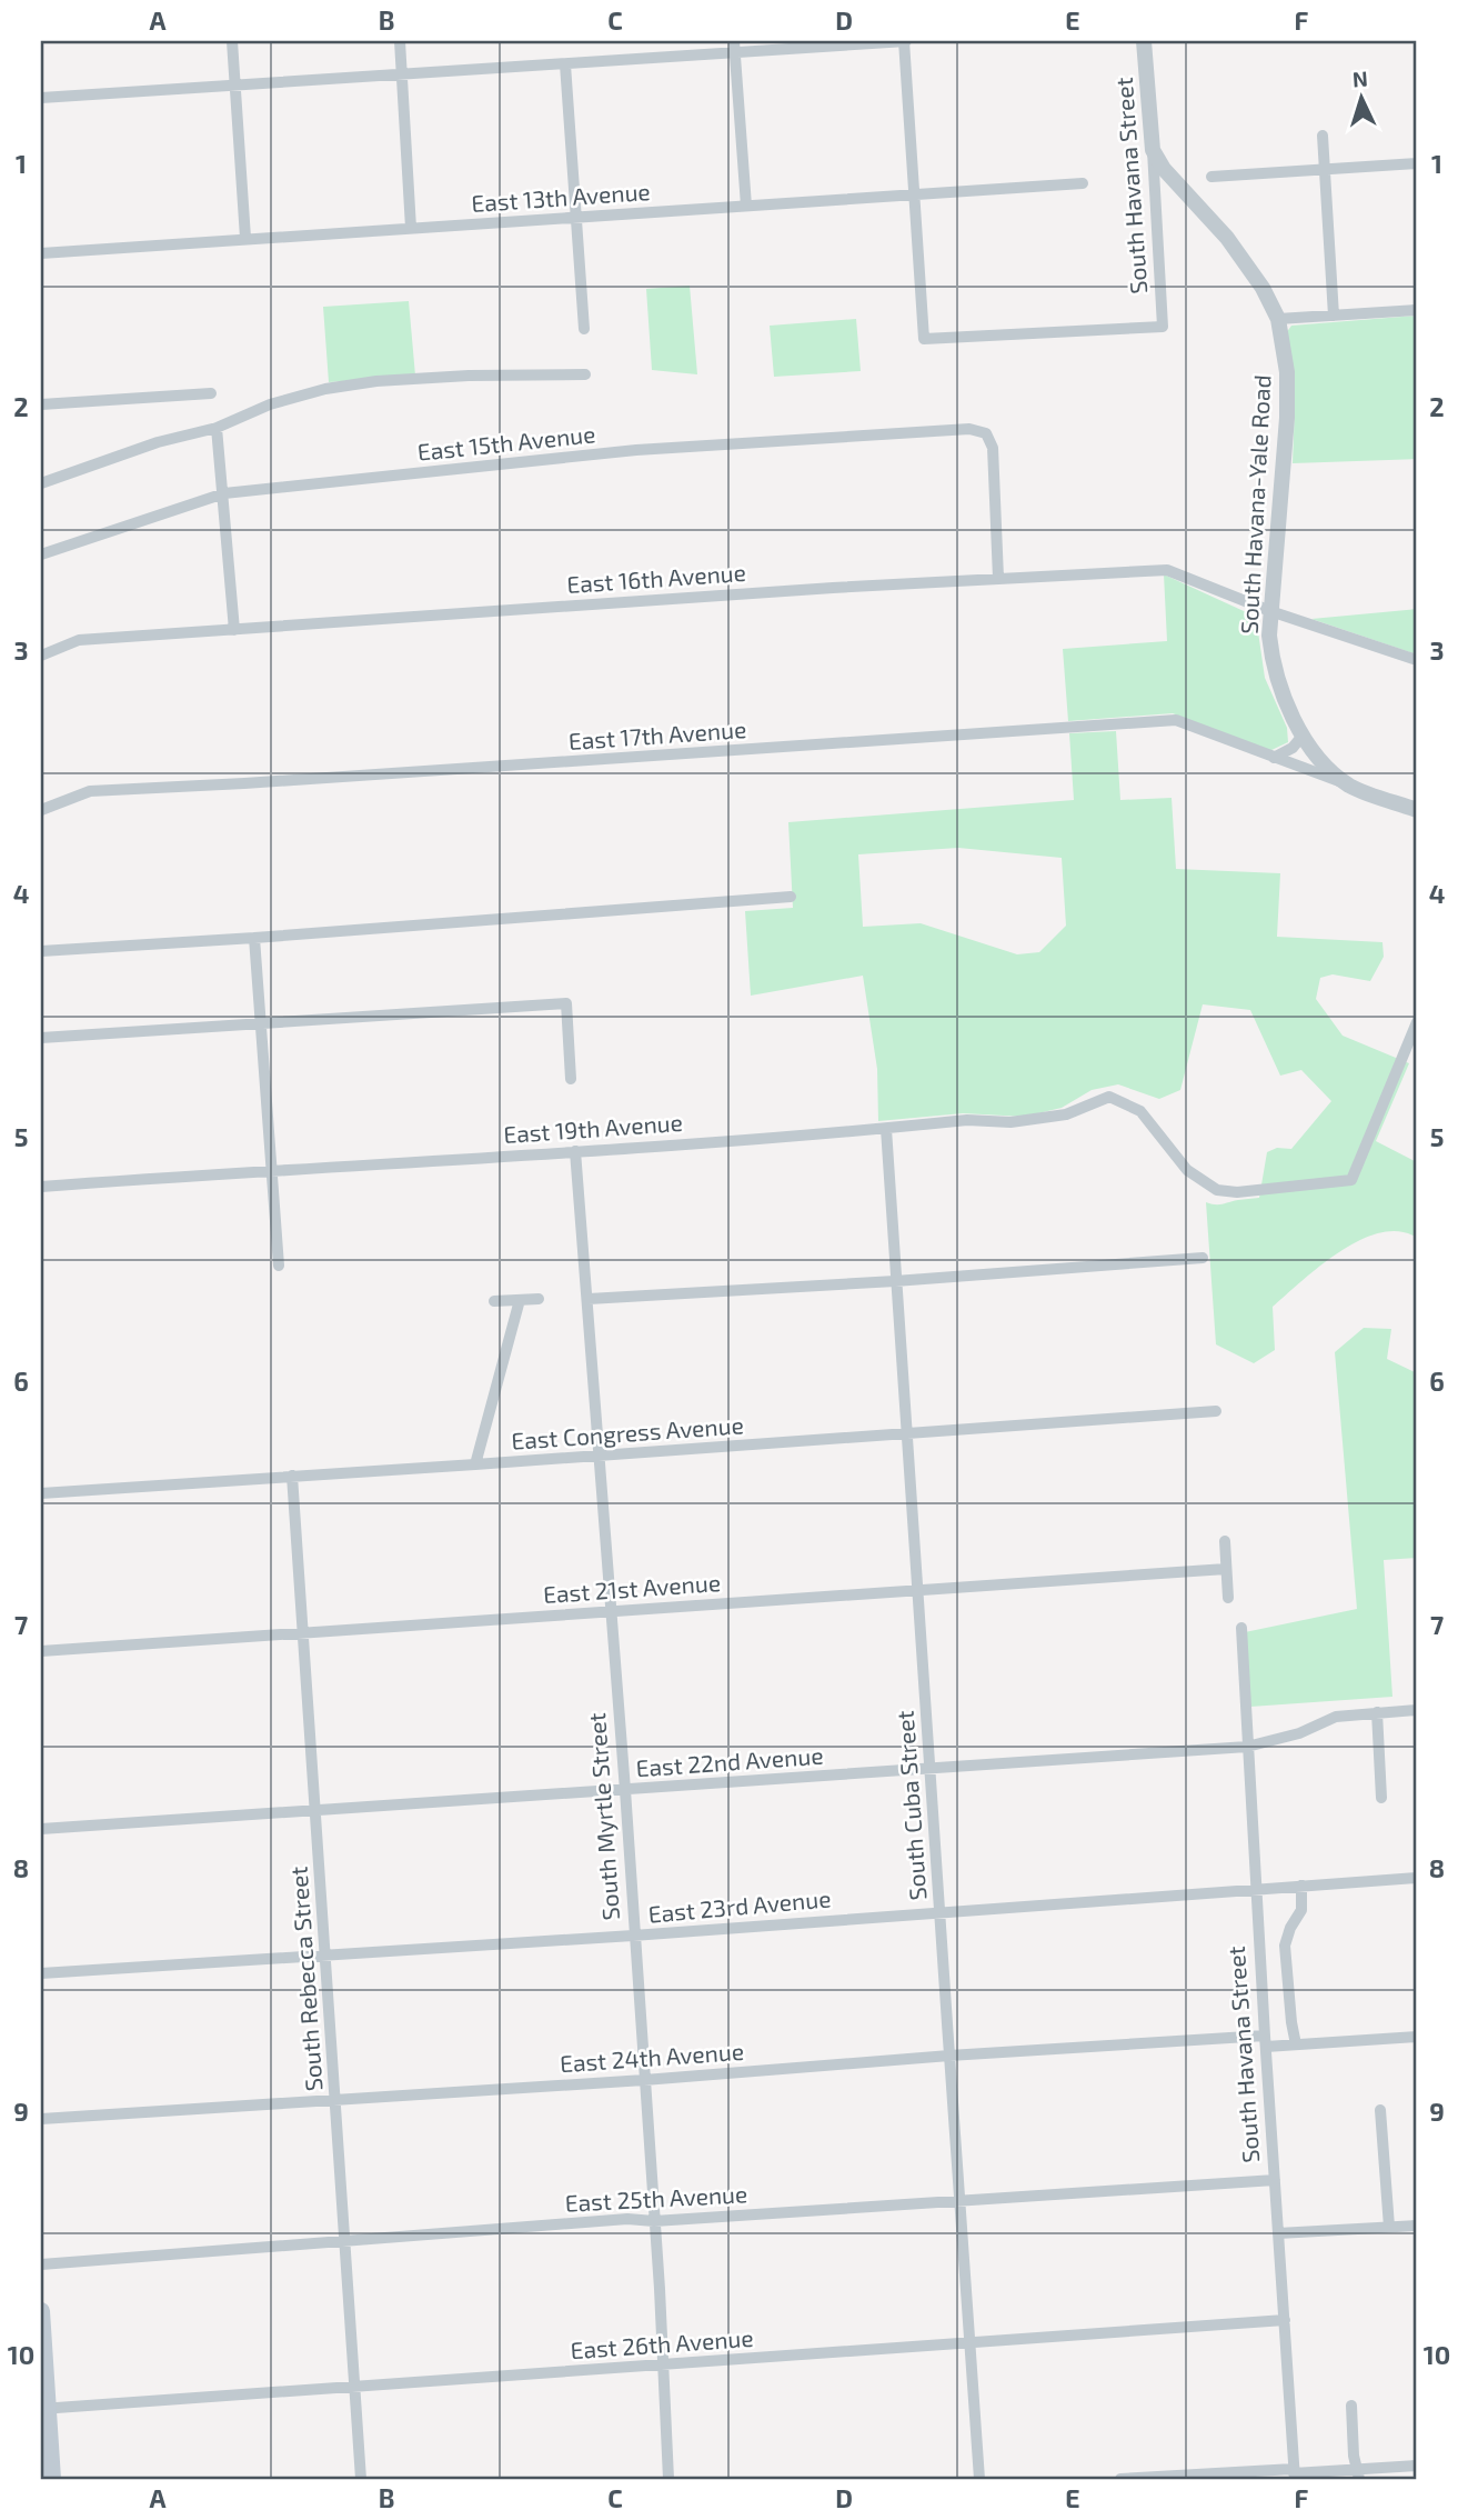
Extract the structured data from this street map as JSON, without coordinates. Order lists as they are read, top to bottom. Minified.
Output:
{"streets":{"street":["South Havana Street","East 13th Avenue","East 15th Avenue","South Havana-Yale Road","East 16th Avenue","East 17th Avenue","East 19th Avenue","East Congress Avenue","East 21st Avenue","East 22nd Avenue","South Cuba Street","South Myrtle Street","East 23rd Avenue","South Rebecca Street","East 24th Avenue","East 25th Avenue","East 26th Avenue"]},"crossings":[["South Havana Street","East 13th Avenue"],["South Havana Street","South Havana-Yale Road"],["South Havana Street","East 22nd Avenue"],["South Havana Street","East 23rd Avenue"],["South Havana Street","East 24th Avenue"],["South Havana Street","East 25th Avenue"],["South Havana Street","East 26th Avenue"],["East 15th Avenue","East 16th Avenue"],["South Havana-Yale Road","East 16th Avenue"],["South Havana-Yale Road","East 17th Avenue"],["East 19th Avenue","South Cuba Street"],["East 19th Avenue","South Myrtle Street"],["East Congress Avenue","South Cuba Street"],["East Congress Avenue","South Myrtle Street"],["East Congress Avenue","South Rebecca Street"],["East 21st Avenue","South Cuba Street"],["East 21st Avenue","South Myrtle Street"],["East 21st Avenue","South Rebecca Street"],["East 22nd Avenue","South Cuba Street"],["East 22nd Avenue","South Myrtle Street"],["East 22nd Avenue","South Rebecca Street"],["South Cuba Street","East 23rd Avenue"],["South Cuba Street","East 24th Avenue"],["South Cuba Street","East 25th Avenue"],["South Cuba Street","East 26th Avenue"],["South Myrtle Street","East 23rd Avenue"],["South Myrtle Street","East 24th Avenue"],["South Myrtle Street","East 25th Avenue"],["South Myrtle Street","East 26th Avenue"],["East 23rd Avenue","South Rebecca Street"],["South Rebecca Street","East 24th Avenue"],["South Rebecca Street","East 25th Avenue"],["South Rebecca Street","East 26th Avenue"]],"north":"top","grid":{"columns":["A","B","C","D","E","F"],"rows":["1","2","3","4","5","6","7","8","9","10"]}}
